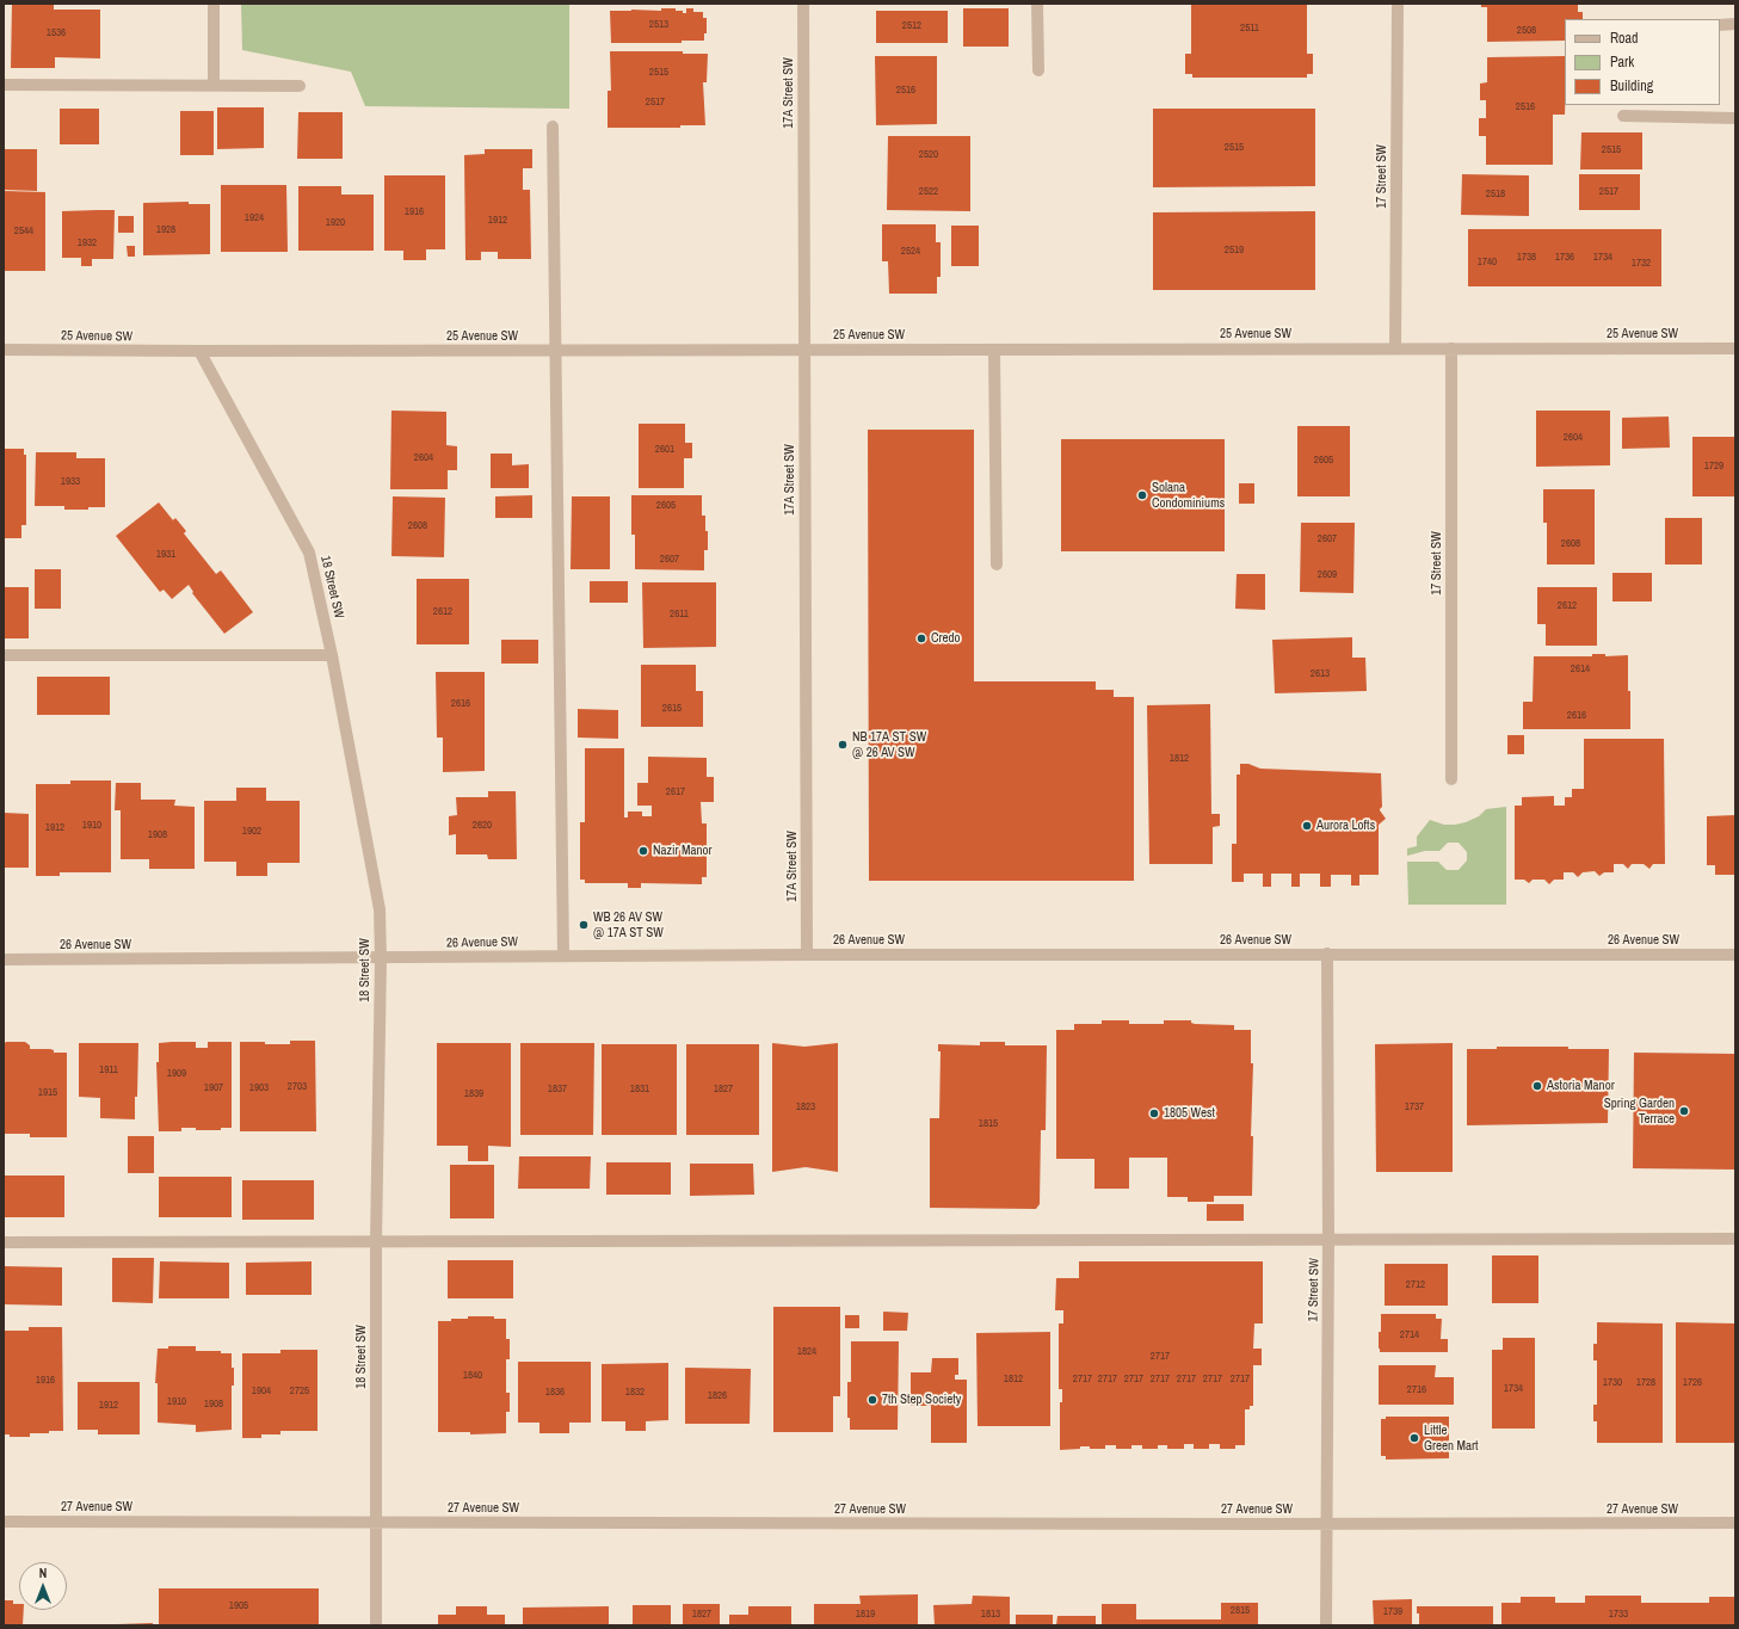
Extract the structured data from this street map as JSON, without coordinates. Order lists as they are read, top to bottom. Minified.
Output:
{"streets":{"street":["17A Street SW","17 Street SW","25 Avenue SW","18 Street SW","26 Avenue SW","27 Avenue SW"]},"crossings":[["17A Street SW","25 Avenue SW"],["17A Street SW","26 Avenue SW"],["17 Street SW","25 Avenue SW"],["17 Street SW","26 Avenue SW"],["17 Street SW","27 Avenue SW"],["25 Avenue SW","18 Street SW"],["18 Street SW","26 Avenue SW"],["18 Street SW","27 Avenue SW"]],"places":["Solana Condominiums","Credo","NB 17A ST SW @ 26 AV SW","Aurora Lofts","Nazir Manor","WB 26 AV SW @ 17A ST SW","Astoria Manor","Spring Garden Terrace","1805 West","7th Step Society","Little Green Mart"],"house_numbers":["2513","2512","2511","2508","1536","2515","2516","2517","2516","2515","2515","2520","2522","2517","2518","1916","1924","1912","1920","1928","2544","1932","2519","2524","1738","1736","1734","1740","1732","2604","2601","2604","2605","1729","1933","2605","2608","2607","2608","1931","2607","2609","2612","2612","2611","2614","2613","2616","2615","2616","1812","2617","1910","2620","1912","1902","1908","1911","1909","2703","1907","1903","1837","1831","1827","1915","1839","1823","1737","1815","2712","2714","1824","2717","1840","1812","2717","2717","2717","2717","2717","2717","2717","1916","1730","1728","1726","1734","2716","1904","2725","1836","1832","1826","1910","1908","1912","1905","2815","1739","1827","1819","1813","1733"],"legend":["Road","Park","Building"],"north":"top"}
